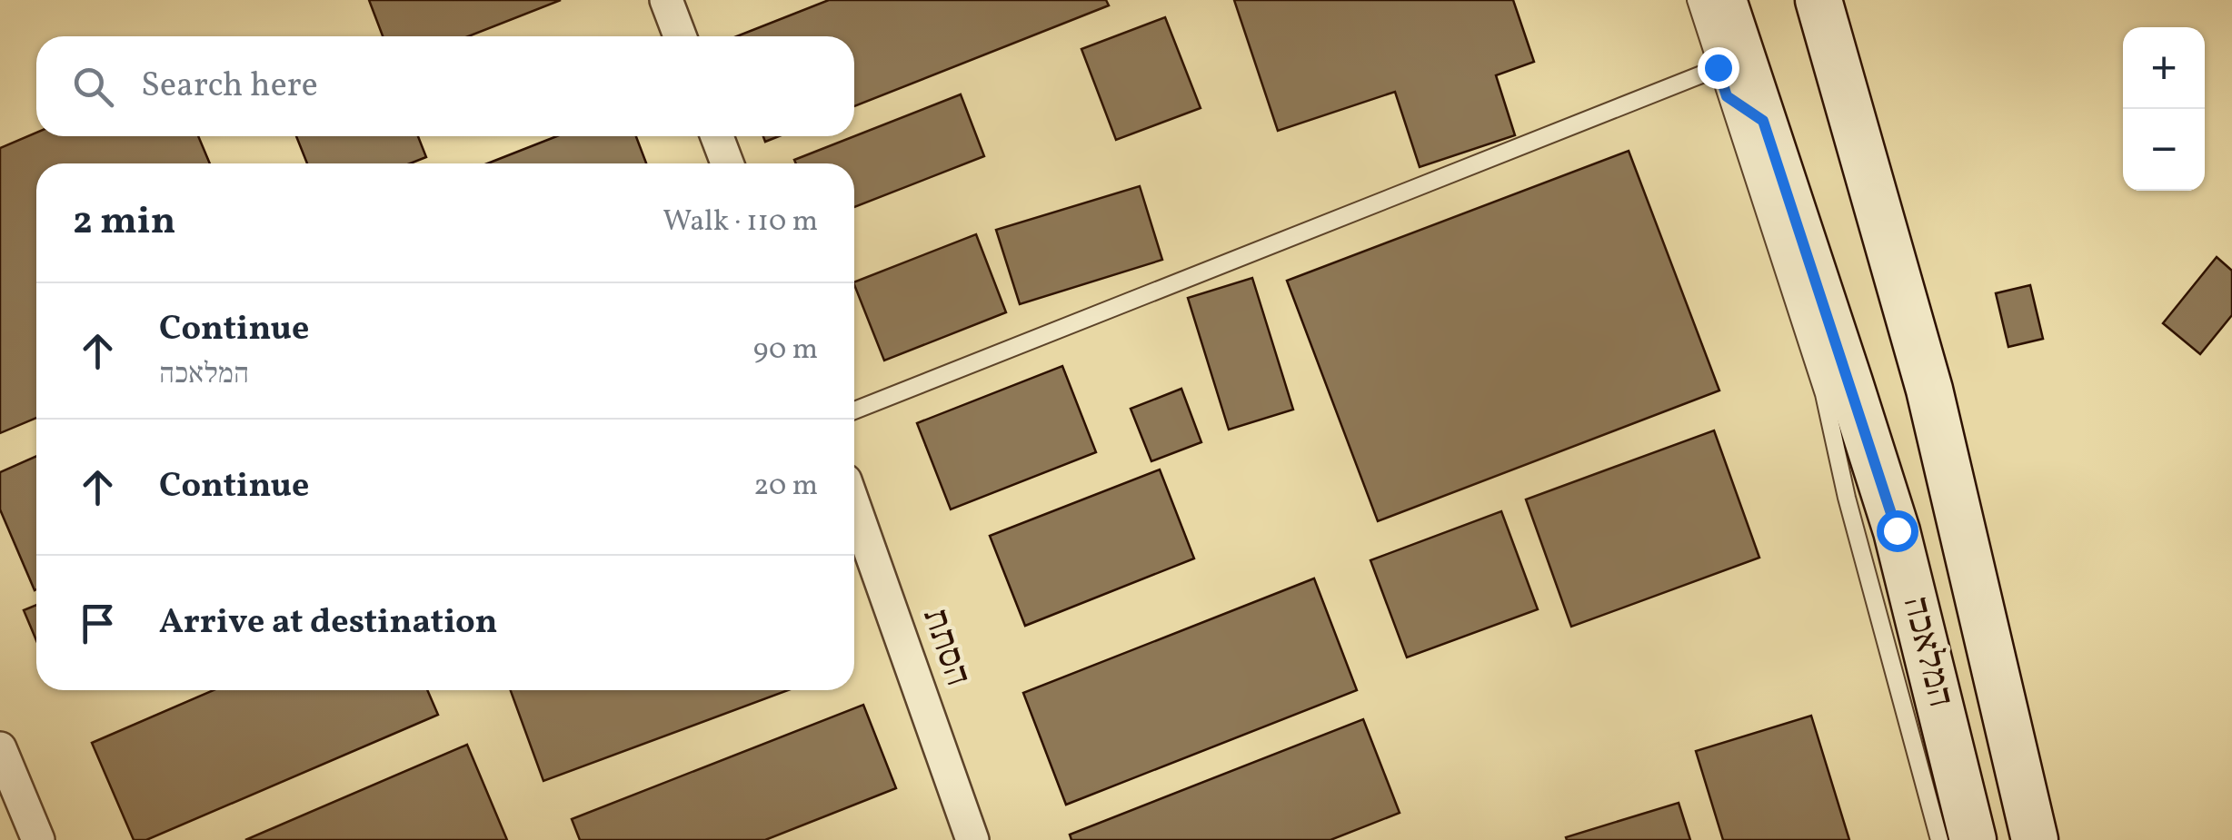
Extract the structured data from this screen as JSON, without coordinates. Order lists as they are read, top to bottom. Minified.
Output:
{"streets":{"main road":["המלאכה"],"street":["הסתת"]},"page":{"map_buttons":["+","−"],"search":"Search here","heading":["2 min","Walk · 110 m"],"list":[["Continue","המלאכה","90 m"],["Continue","20 m"],"Arrive at destination"]}}
